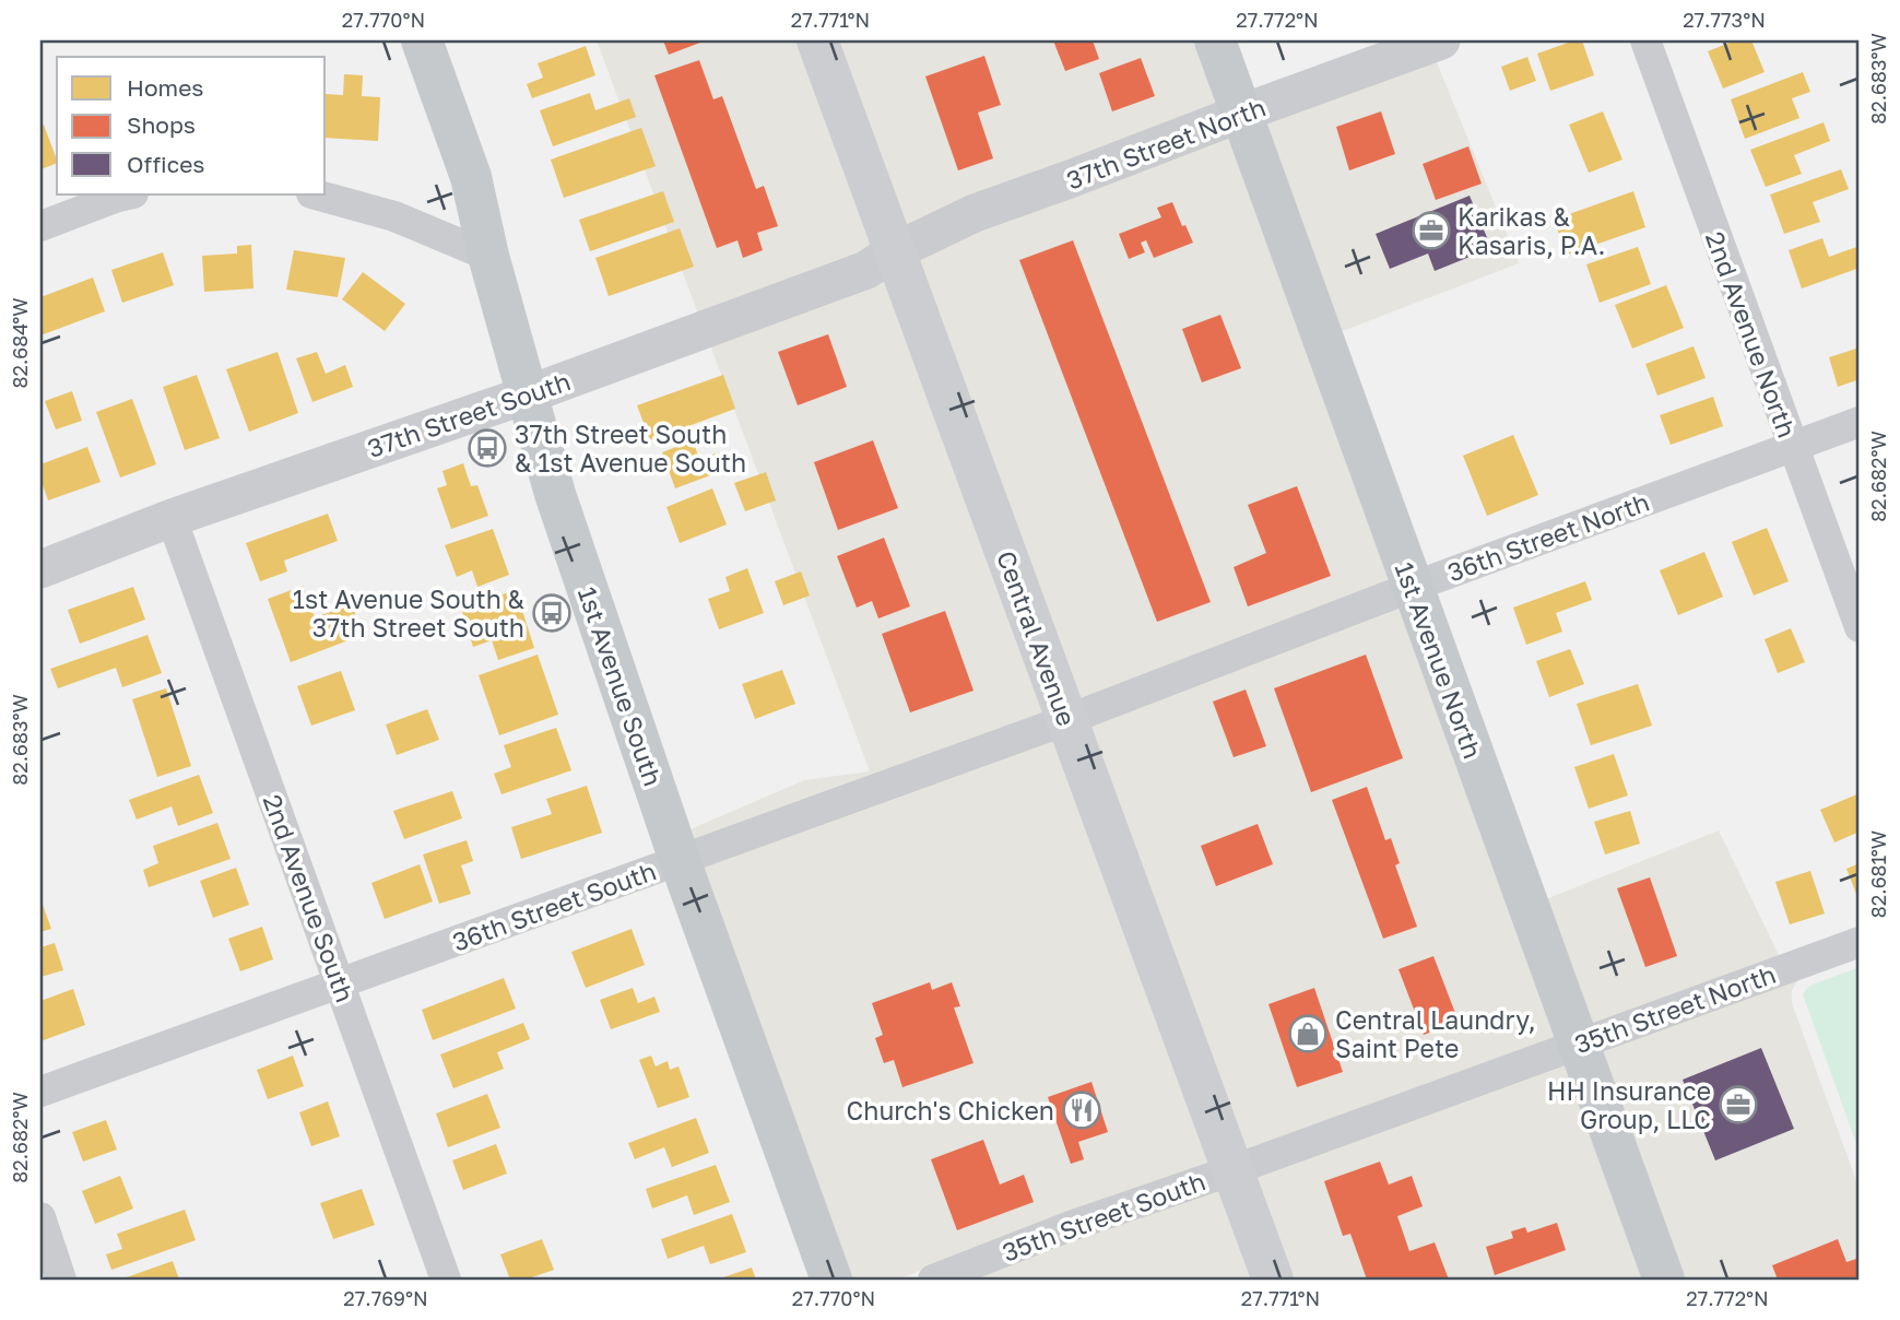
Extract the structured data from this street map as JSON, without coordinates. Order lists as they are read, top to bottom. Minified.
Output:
{"streets":{"main road":["Central Avenue","1st Avenue North","1st Avenue South"],"street":["37th Street North","2nd Avenue North","37th Street South","36th Street North","2nd Avenue South","36th Street South","35th Street North","35th Street South"]},"crossings":[["37th Street North","37th Street South"],["37th Street North","Central Avenue"],["37th Street North","1st Avenue North"],["2nd Avenue North","36th Street North"],["37th Street South","Central Avenue"],["37th Street South","1st Avenue South"],["37th Street South","2nd Avenue South"],["36th Street North","Central Avenue"],["36th Street North","1st Avenue North"],["36th Street North","36th Street South"],["Central Avenue","36th Street South"],["Central Avenue","35th Street North"],["Central Avenue","35th Street South"],["1st Avenue North","35th Street North"],["1st Avenue South","36th Street South"],["2nd Avenue South","36th Street South"],["35th Street North","35th Street South"]],"places":{"office":["Karikas & Kasaris, P.A.","HH Insurance Group, LLC"],"bus stop":["37th Street South & 1st Avenue South","1st Avenue South & 37th Street South"],"shop":["Central Laundry, Saint Pete"],"restaurant":["Church's Chicken"]},"legend":["Homes","Shops","Offices"],"coordinates":["27.770°N","27.771°N","27.772°N","27.773°N","82.683°W","82.684°W","82.682°W","82.681°W","27.769°N"]}
